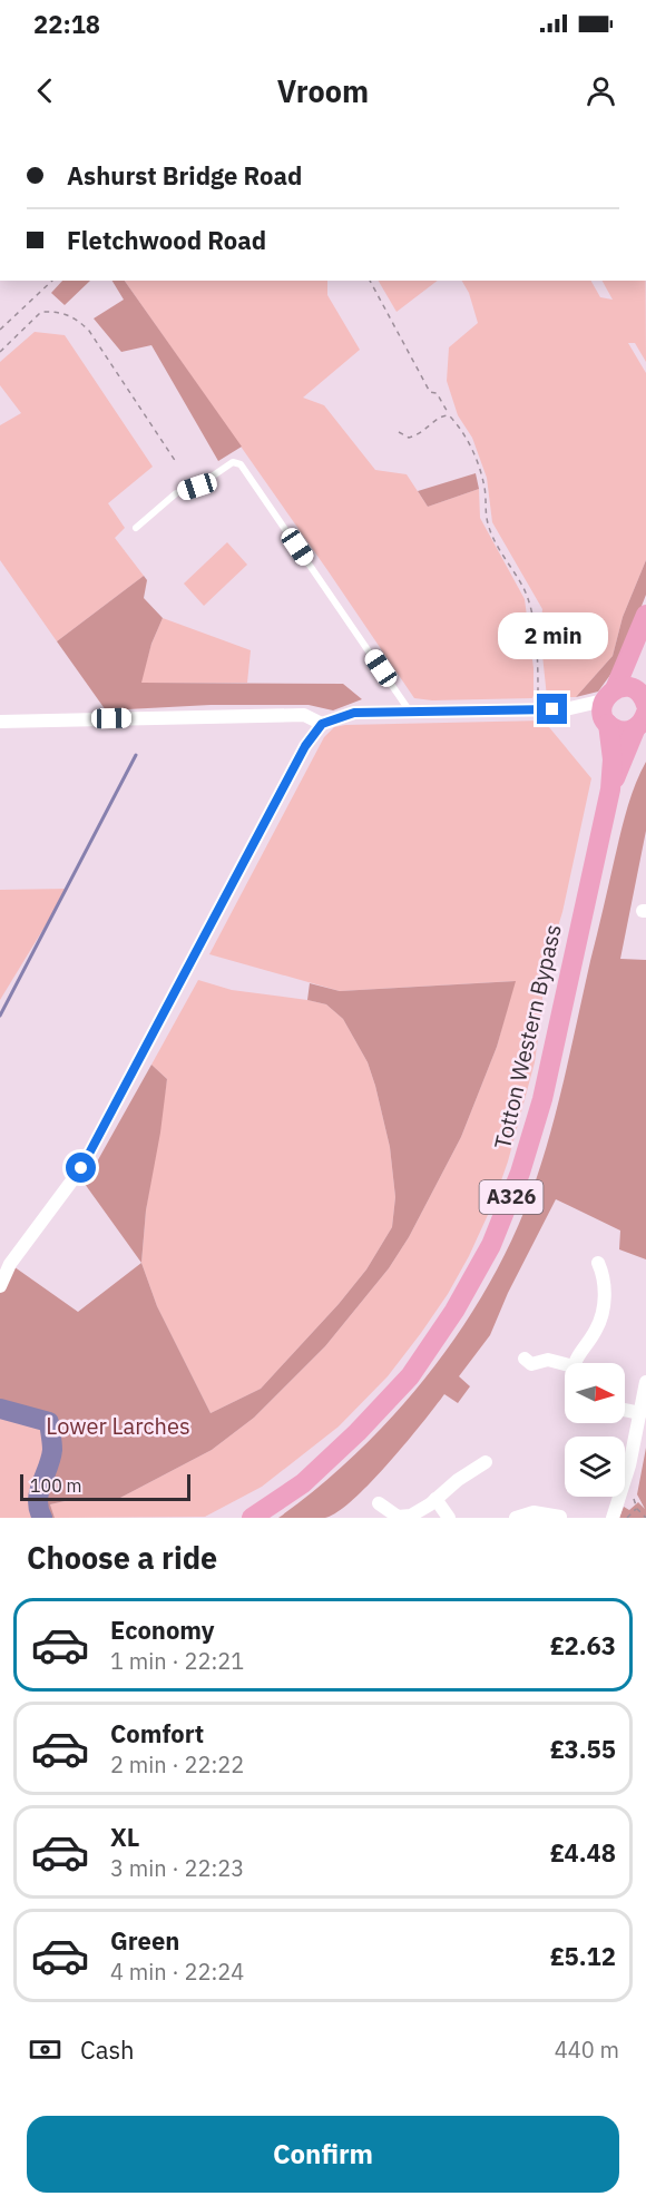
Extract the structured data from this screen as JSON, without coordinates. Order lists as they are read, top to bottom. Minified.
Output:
{"streets":{"main road":["Totton Western Bypass","A326"]},"parks":["Lower Larches"],"scale_bar":"100 m","north":"right","page":{"status":"22:18","header":"Vroom","banner":["Ashurst Bridge Road","Fletchwood Road"],"bubble":"2 min","scale":"100 m","heading":"Choose a ride","list":[{"name":"Economy","note":"1 min · 22:21","value":"£2.63"},{"name":"Comfort","note":"2 min · 22:22","value":"£3.55"},{"name":"XL","note":"3 min · 22:23","value":"£4.48"},{"name":"Green","note":"4 min · 22:24","value":"£5.12"}],"pay":["Cash","440 m"],"buttons":"Confirm"}}
